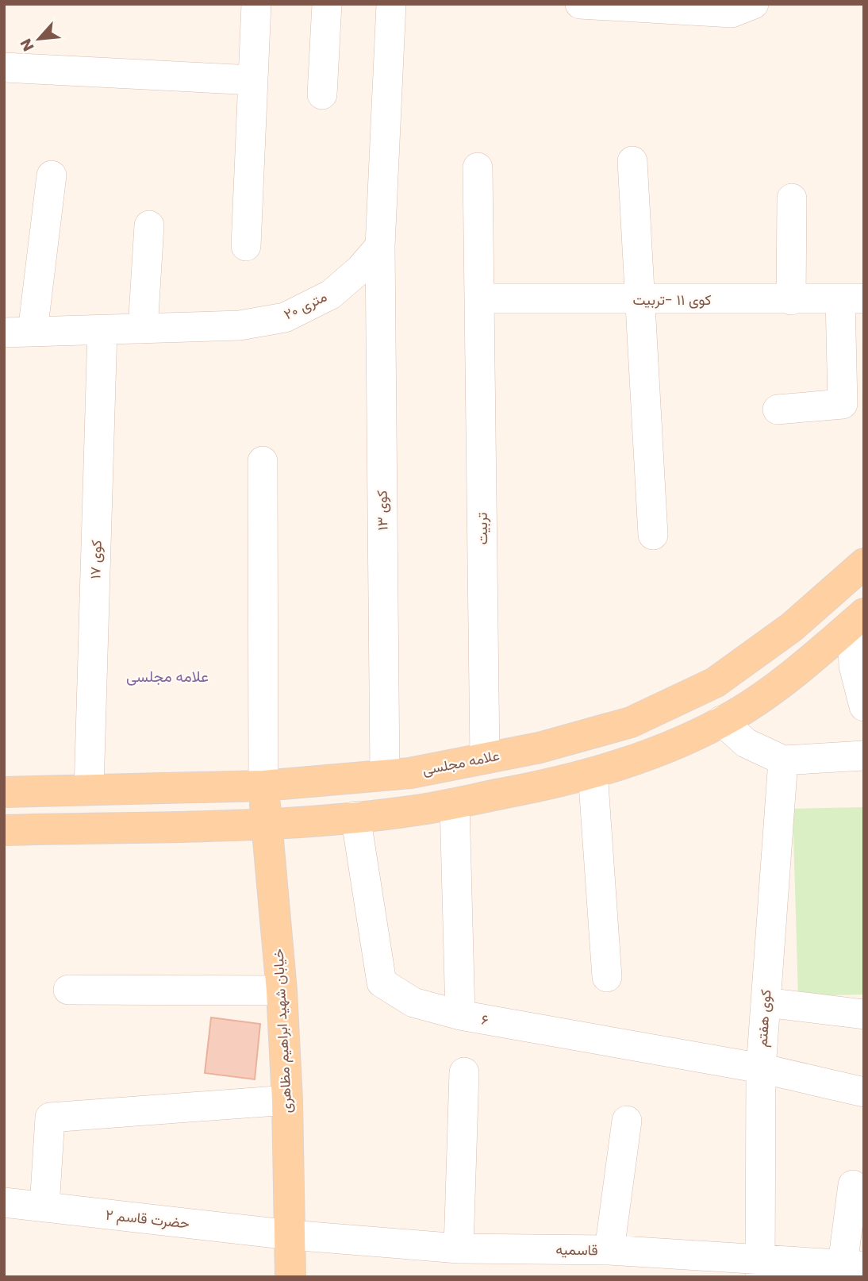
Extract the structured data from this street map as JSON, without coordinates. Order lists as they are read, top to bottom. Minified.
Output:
{"streets":{"main road":["علامه مجلسی","خیابان شهید ابراهیم مظاهری"],"street":["کوی ۱۱ -تربیت","۲۰ متری","کوی ۱۳","تربیت","کوی ۱۷","کوی هفتم","۶","۲ حضرت قاسم","قاسمیه"]},"crossings":[["کوی ۱۱ -تربیت","تربیت"],["۲۰ متری","کوی ۱۳"],["۲۰ متری","کوی ۱۷"],["کوی ۱۳","علامه مجلسی"],["تربیت","علامه مجلسی"],["کوی ۱۷","علامه مجلسی"],["علامه مجلسی","خیابان شهید ابراهیم مظاهری"],["کوی هفتم","۶"],["کوی هفتم","قاسمیه"],["خیابان شهید ابراهیم مظاهری","۲ حضرت قاسم"],["خیابان شهید ابراهیم مظاهری","قاسمیه"],["۲ حضرت قاسم","قاسمیه"]],"districts":["علامه مجلسی"],"north":"bottom left"}
